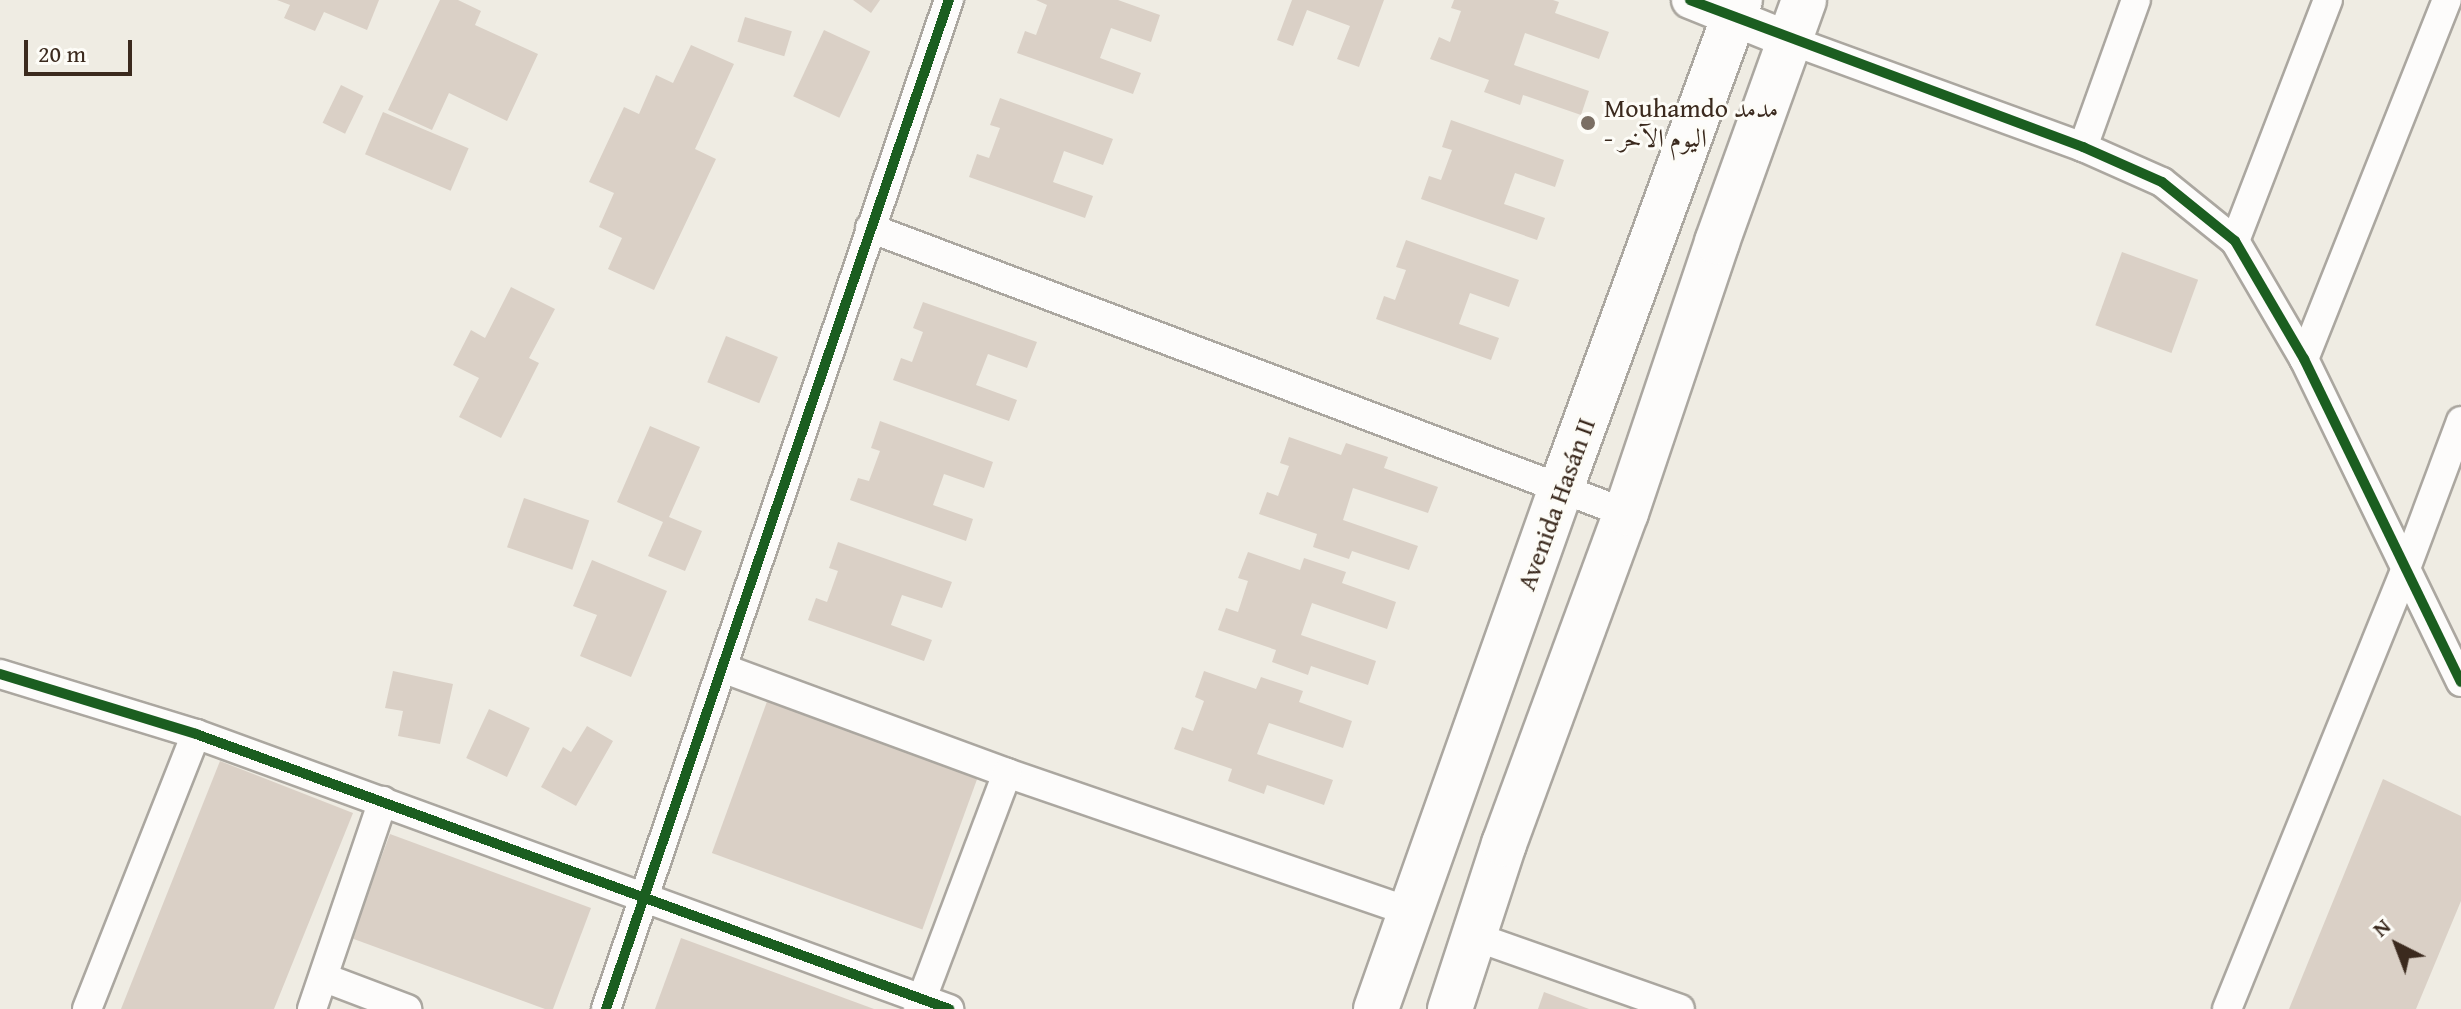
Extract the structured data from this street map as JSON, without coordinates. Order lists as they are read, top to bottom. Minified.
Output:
{"streets":{"main road":["Avenida Hasán II"]},"places":["Mouhamdo مدمد - اليوم الآخر"],"scale_bar":"20 m","north":"top left"}
